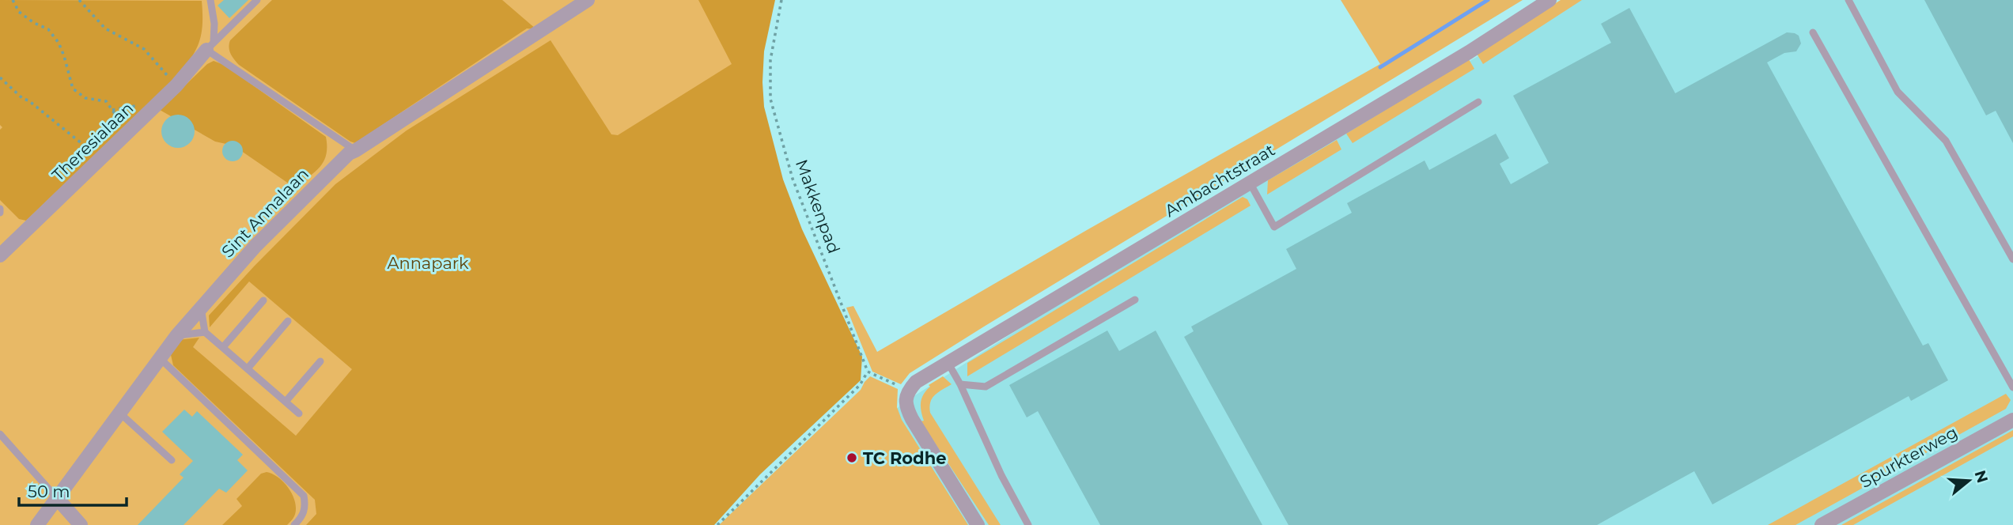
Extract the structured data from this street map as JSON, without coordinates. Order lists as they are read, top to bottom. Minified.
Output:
{"streets":{"street":["Theresialaan","Ambachtstraat","Sint Annalaan","Spurkterweg"],"path":["Makkenpad"]},"parks":["Annapark"],"places":["TC Rodhe"],"scale_bar":"50 m","north":"right"}
